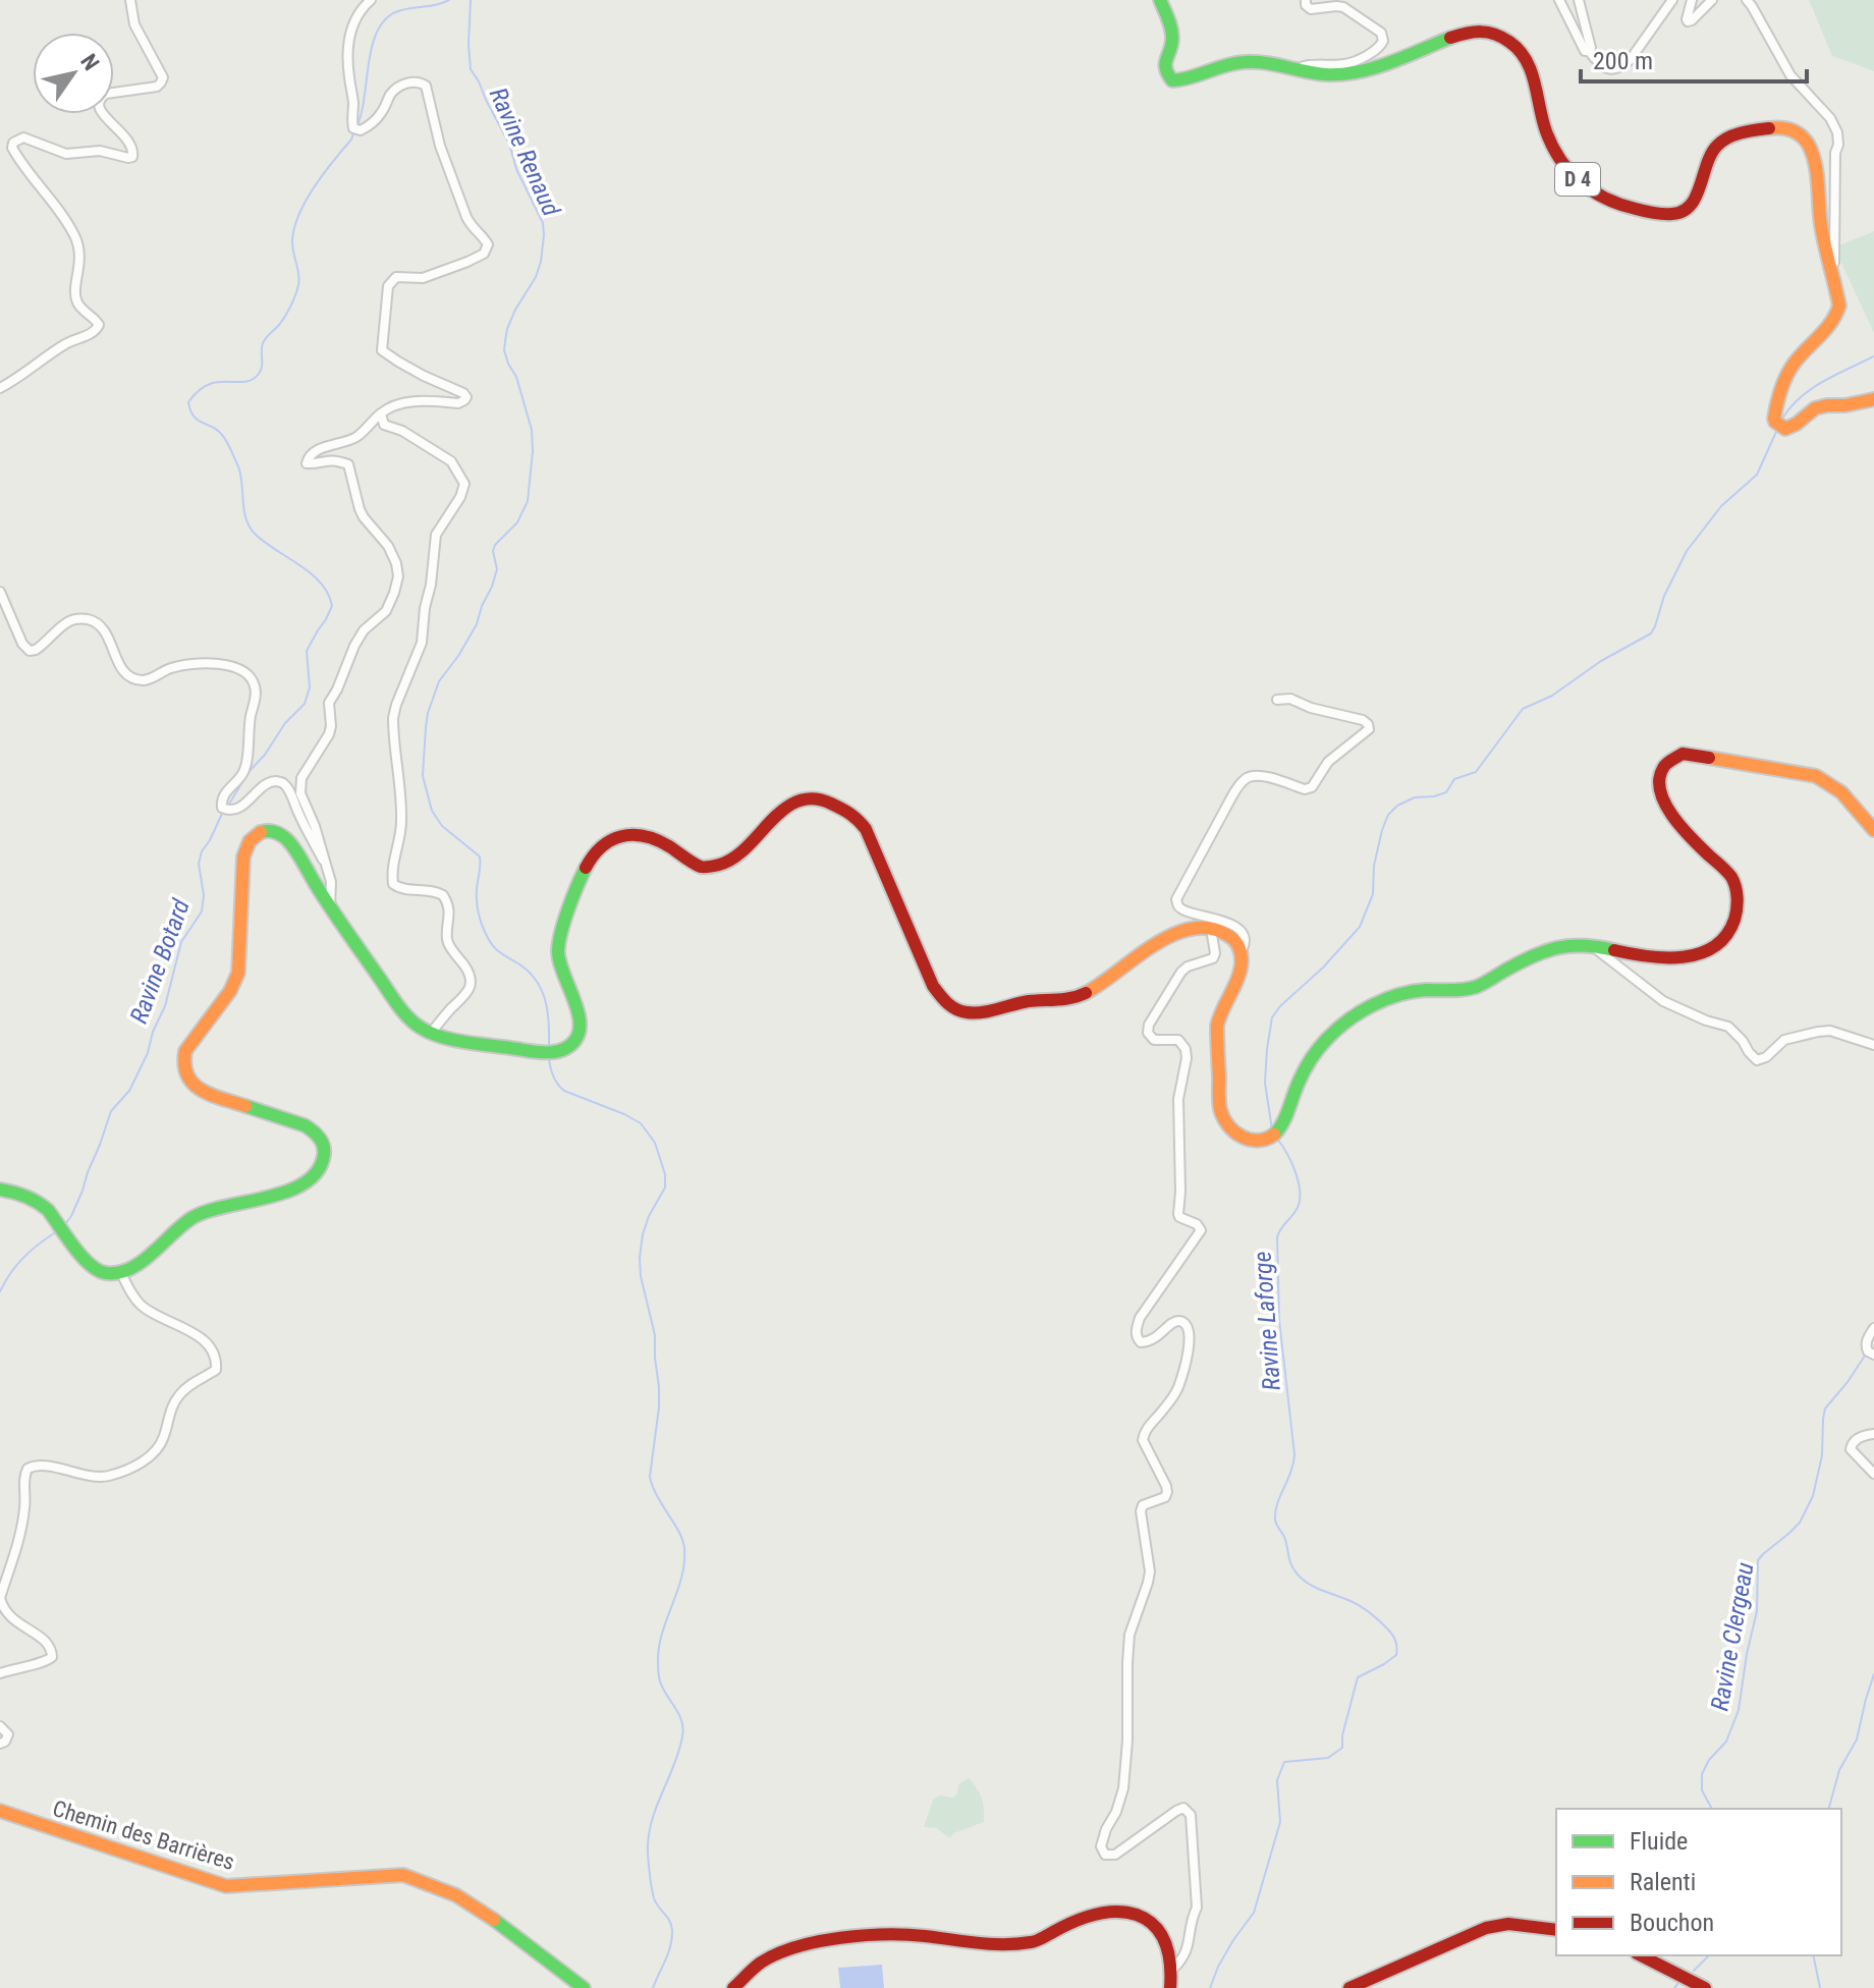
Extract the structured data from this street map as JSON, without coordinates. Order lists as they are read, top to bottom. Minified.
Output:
{"streets":{"main road":["D 4","Chemin des Barrières"]},"water":["Ravine Renaud","Ravine Botard","Ravine Laforge","Ravine Clergeau"],"legend":["Fluide","Ralenti","Bouchon"],"scale_bar":"200 m","north":"top right"}
